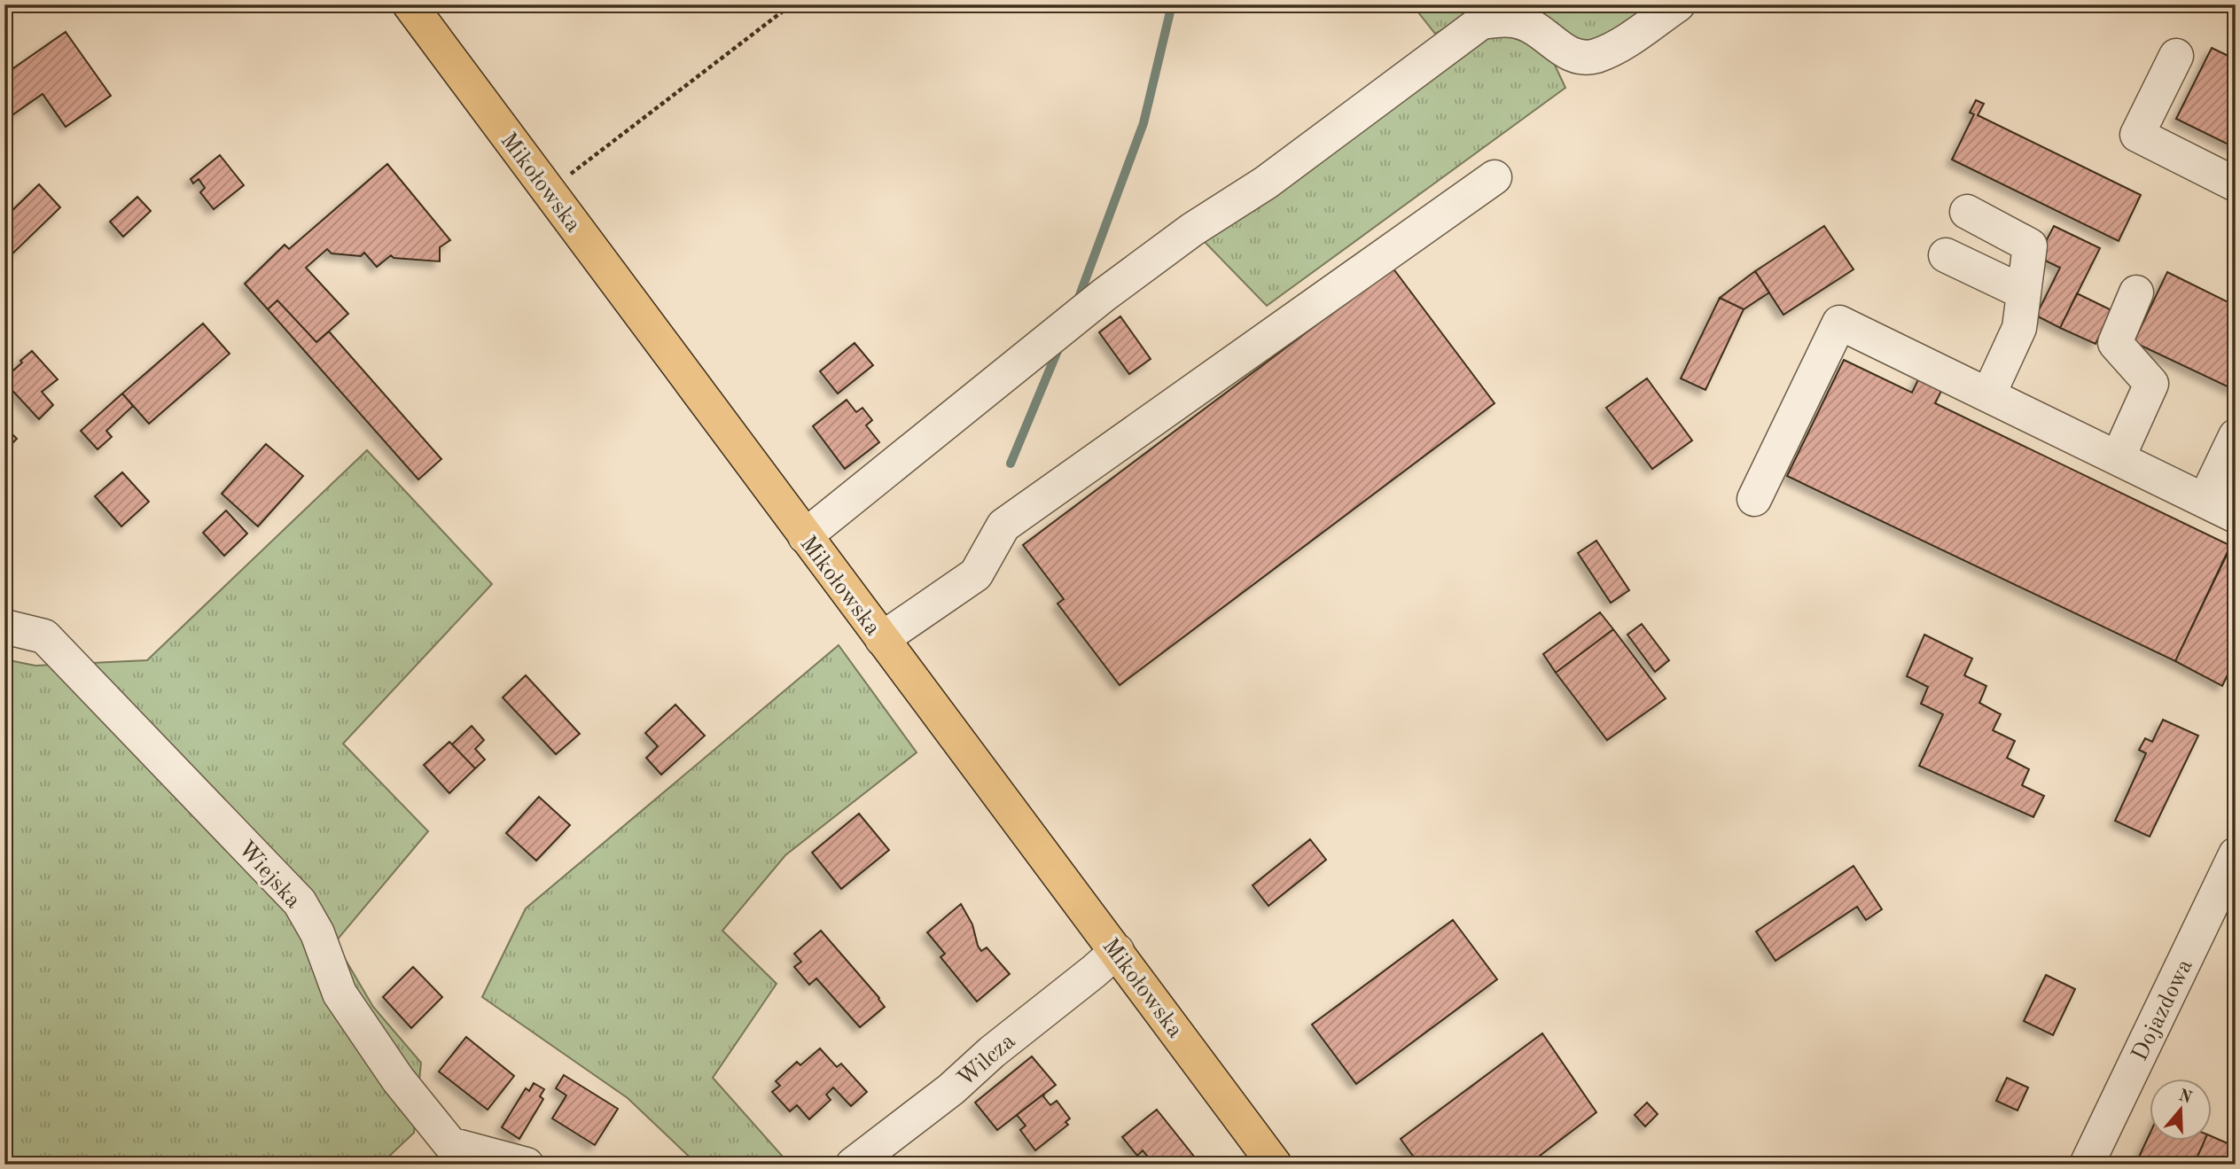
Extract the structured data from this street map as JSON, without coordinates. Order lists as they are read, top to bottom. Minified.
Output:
{"streets":{"main road":["Mikołowska"],"street":["Wiejska","Dojazdowa","Wilcza"]},"crossings":[["Mikołowska","Wilcza"]],"north":"top"}
